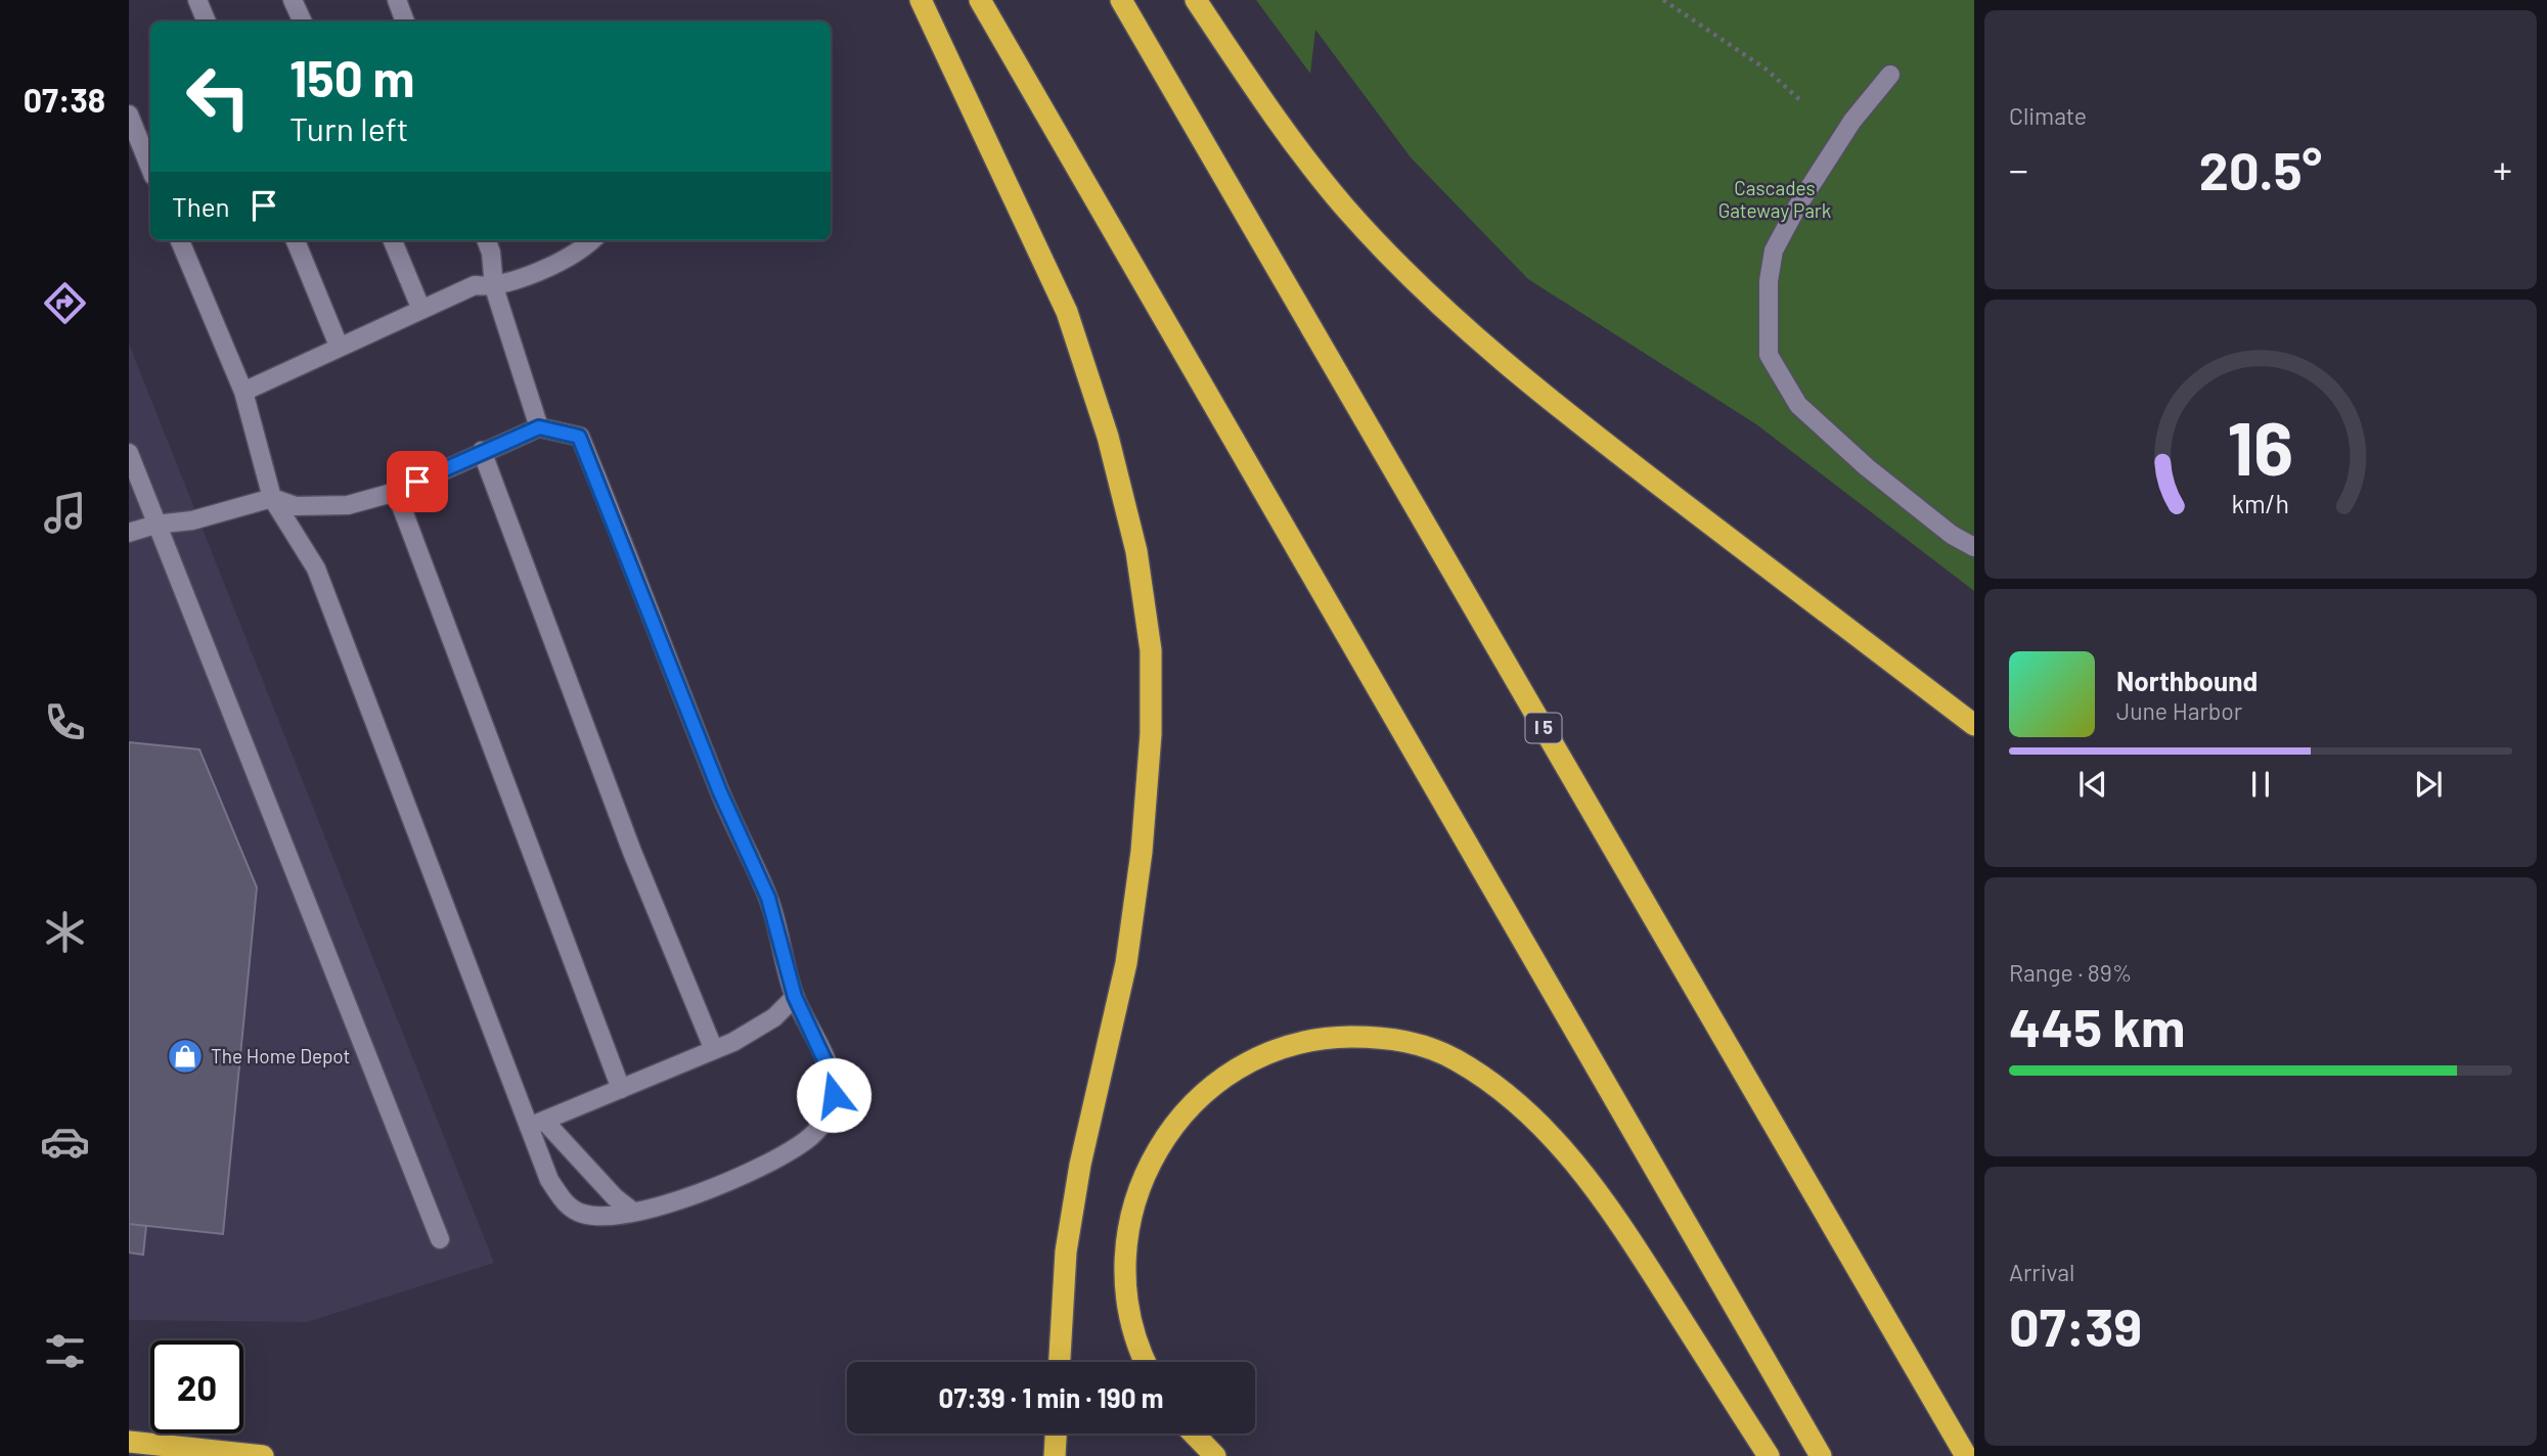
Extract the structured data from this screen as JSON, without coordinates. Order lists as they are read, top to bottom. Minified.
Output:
{"streets":{"highway":["I 5"]},"parks":["Cascades Gateway Park"],"places":{"shop":["The Home Depot"]},"page":{"tabs":"07:38","tile":["Climate",["Range · 89%","445 km"],["Arrival","07:39"]],"turn":["150 m","Turn left"],"heat":["−","20.5°","+"],"then":"Then","song":["Northbound","June Harbor"],"limit":"20","trip":"07:39 · 1 min · 190 m","gauge":["16","km/h"]}}
